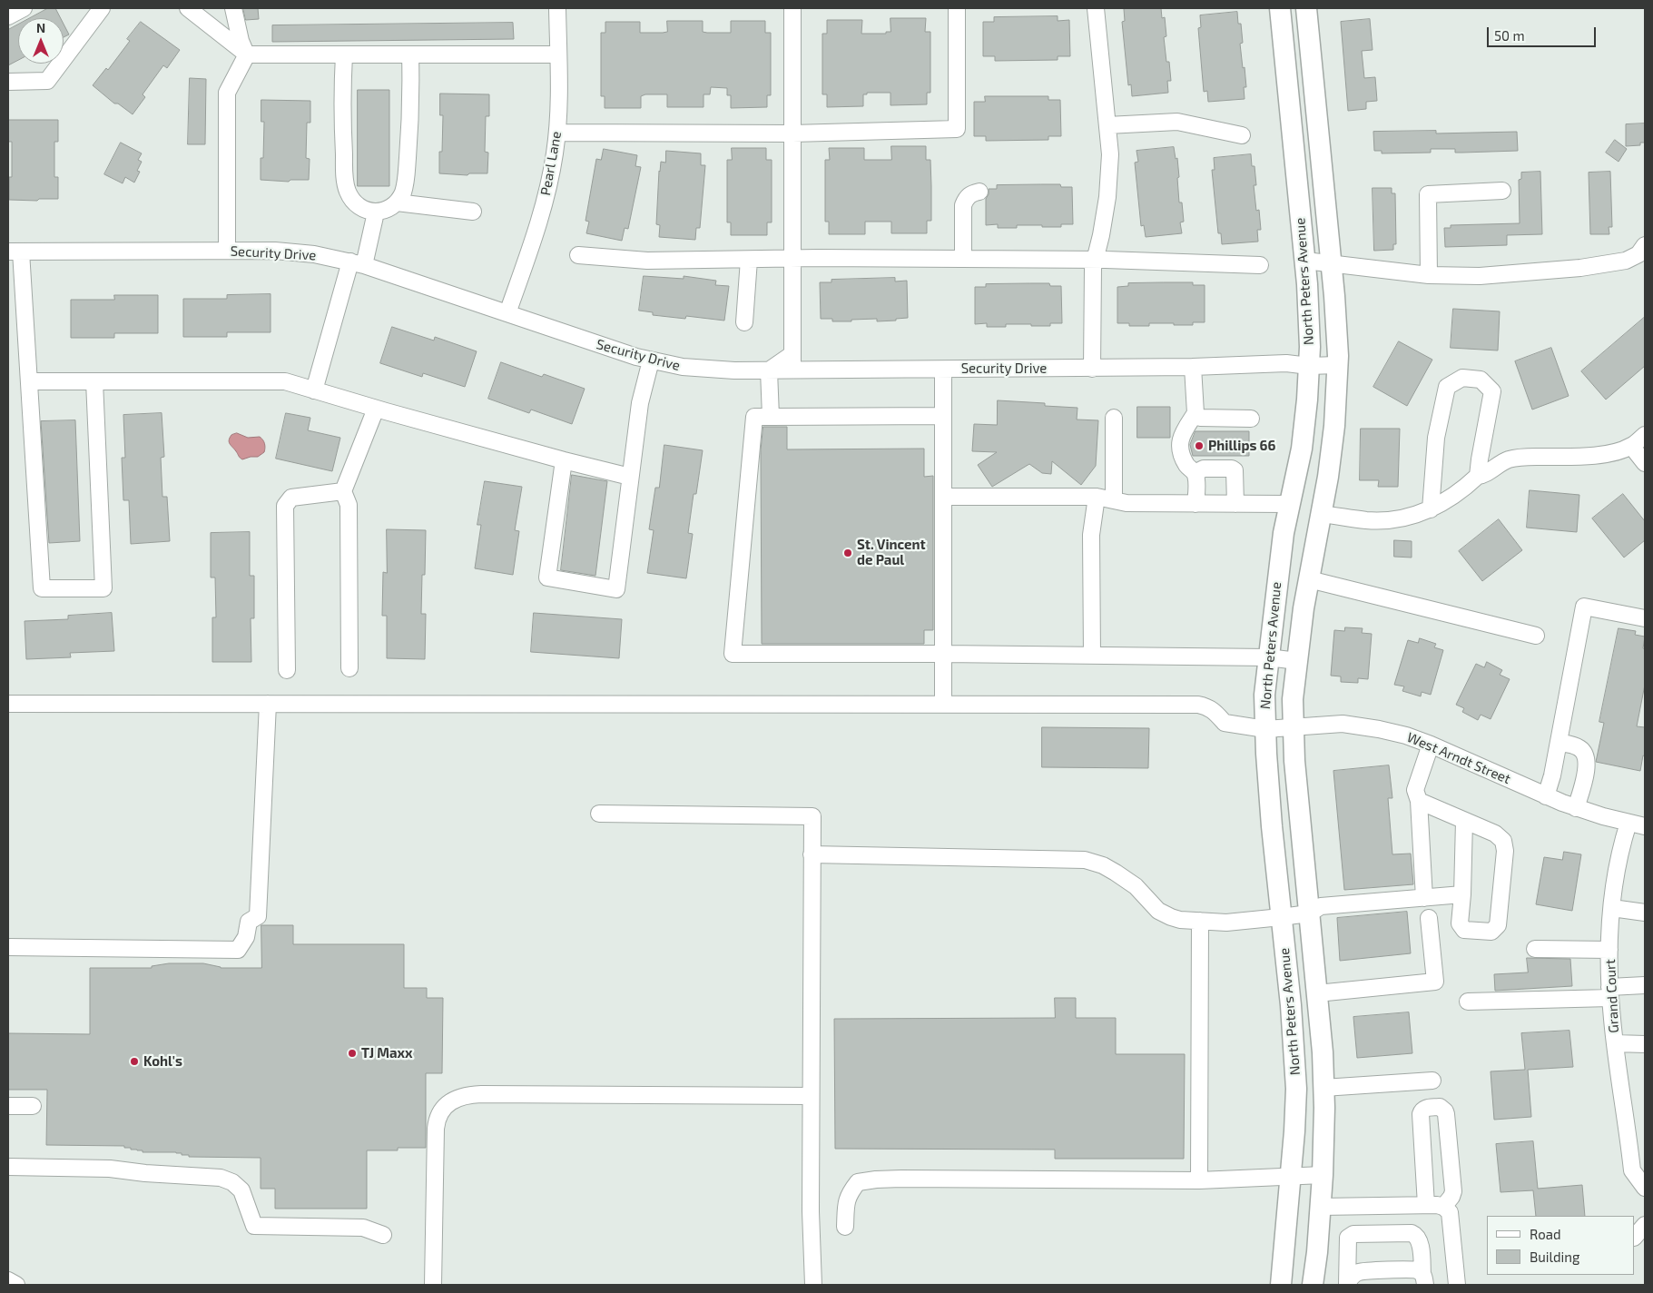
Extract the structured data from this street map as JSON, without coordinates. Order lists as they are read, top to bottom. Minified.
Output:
{"streets":{"main road":["North Peters Avenue"],"street":["Pearl Lane","Security Drive","West Arndt Street","Grand Court"]},"crossings":[["Pearl Lane","Security Drive"],["Security Drive","North Peters Avenue"],["North Peters Avenue","West Arndt Street"],["West Arndt Street","Grand Court"]],"places":["Phillips 66","St. Vincent de Paul","TJ Maxx","Kohl's"],"legend":["Road","Building"],"scale_bar":"50 m","north":"top"}
